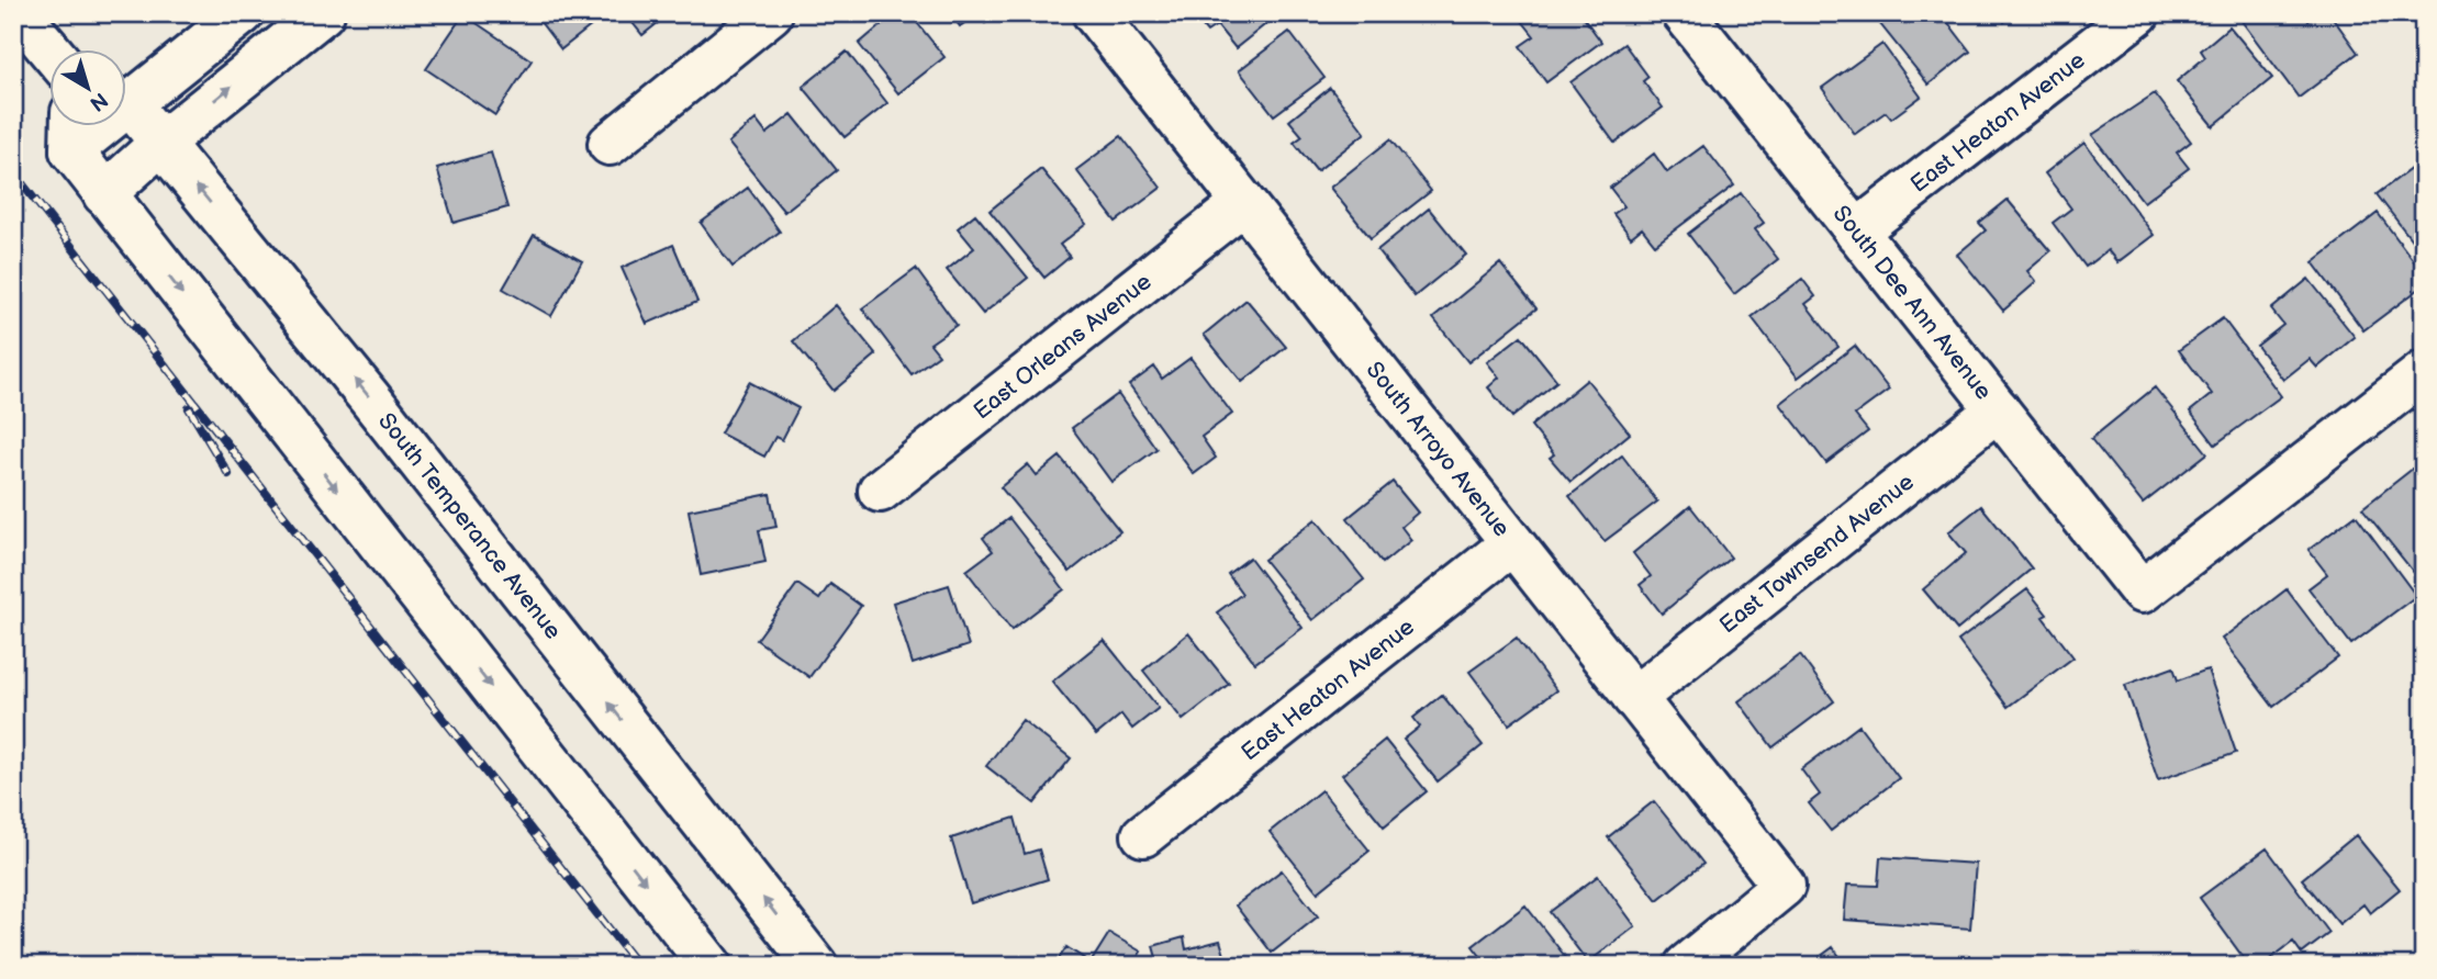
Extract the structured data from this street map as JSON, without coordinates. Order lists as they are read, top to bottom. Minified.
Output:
{"streets":{"street":["East Heaton Avenue","South Dee Ann Avenue","East Orleans Avenue","South Arroyo Avenue","South Temperance Avenue","East Townsend Avenue"]},"crossings":[["East Heaton Avenue","South Dee Ann Avenue"],["East Heaton Avenue","South Arroyo Avenue"],["South Dee Ann Avenue","East Townsend Avenue"],["East Orleans Avenue","South Arroyo Avenue"],["South Arroyo Avenue","East Townsend Avenue"]],"north":"bottom right"}
